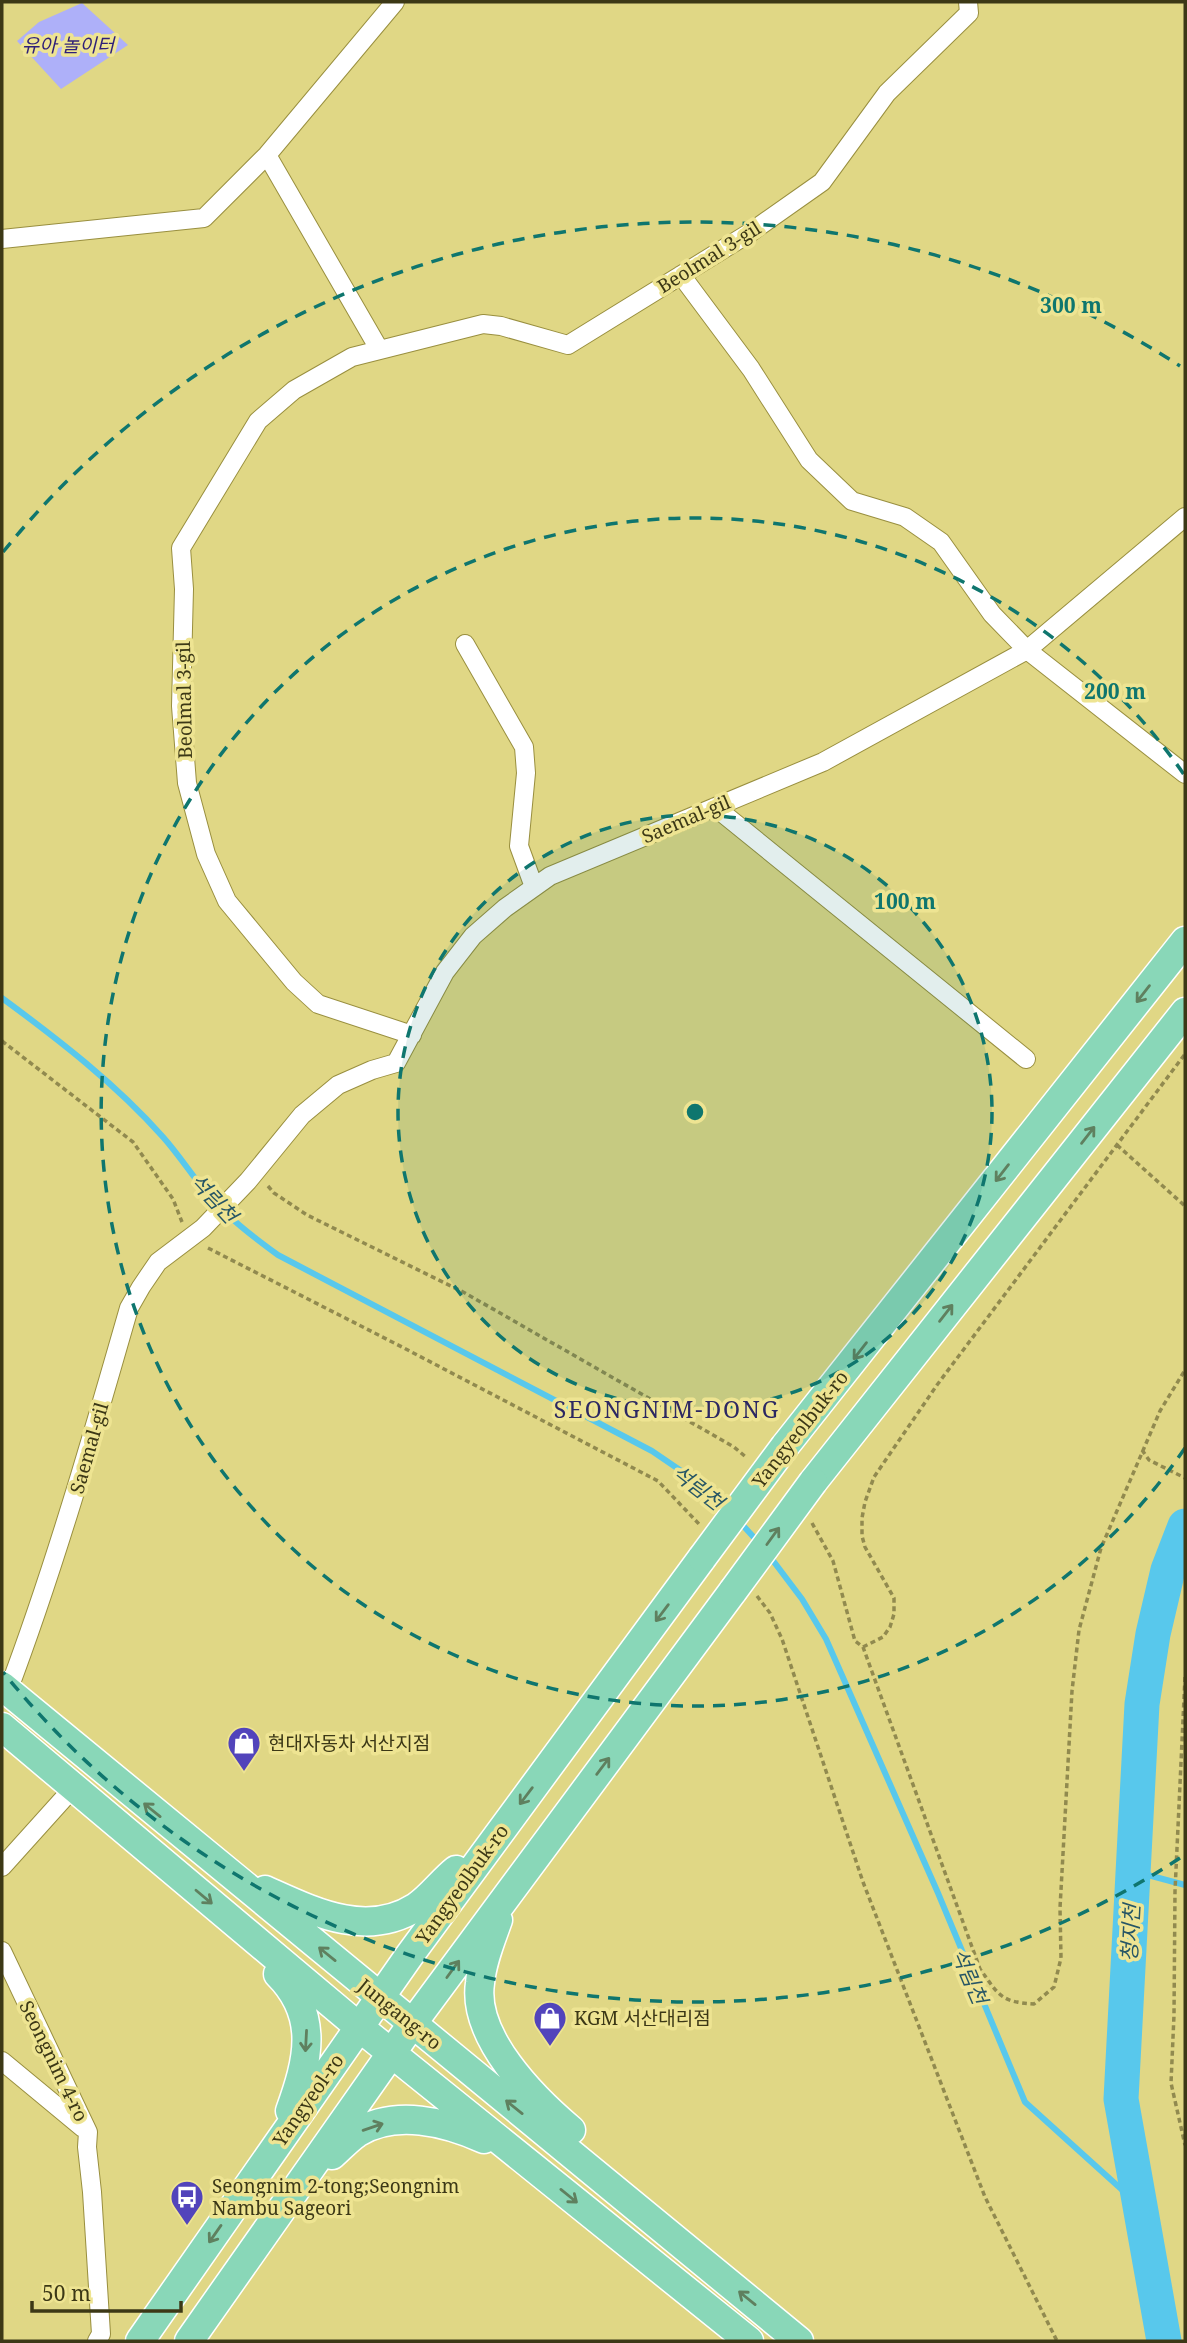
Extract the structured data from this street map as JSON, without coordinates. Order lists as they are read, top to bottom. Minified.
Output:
{"streets":{"main road":["Yangyeolbuk-ro","Jungang-ro","Yangyeol-ro"],"street":["Beolmal 3-gil","Saemal-gil","Seongnim 4-ro"]},"crossings":[["Beolmal 3-gil","Saemal-gil"],["Saemal-gil","Jungang-ro"],["Yangyeolbuk-ro","Jungang-ro"],["Yangyeolbuk-ro","Yangyeol-ro"],["Jungang-ro","Yangyeol-ro"]],"districts":["SEONGNIM-DONG"],"water":["석림천","청지천"],"parks":["유아 놀이터"],"places":{"shop":["현대자동차 서산지점","KGM 서산대리점"],"bus stop":["Seongnim 2-tong;Seongnim Nambu Sageori"]},"scale_bar":"50 m","rings":["300 m","200 m","100 m"]}
